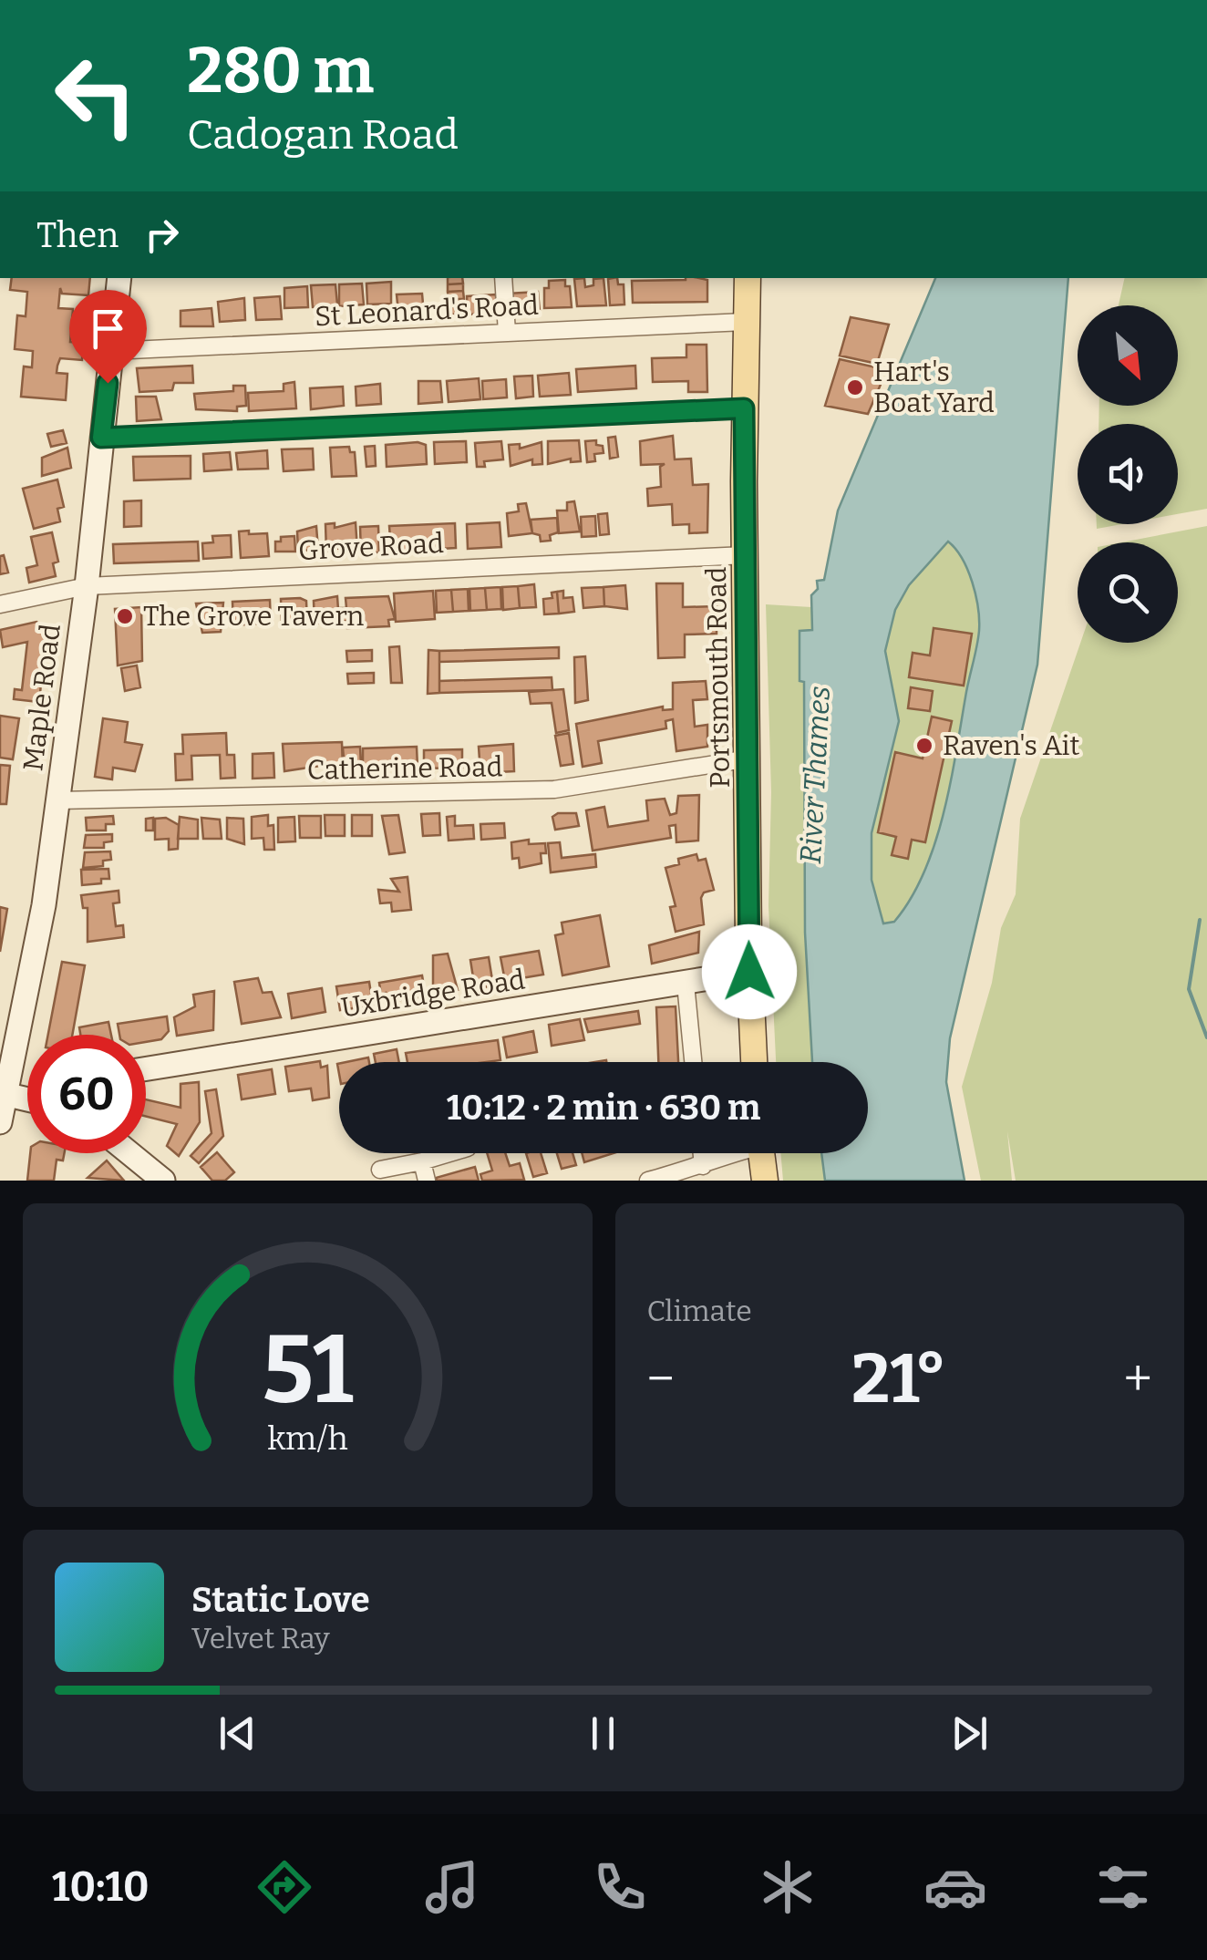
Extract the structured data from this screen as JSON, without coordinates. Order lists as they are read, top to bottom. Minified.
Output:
{"streets":{"main road":["Portsmouth Road"],"street":["St Leonard's Road","Grove Road","Maple Road","Catherine Road","Uxbridge Road"]},"crossings":[["St Leonard's Road","Portsmouth Road"],["St Leonard's Road","Maple Road"],["Grove Road","Portsmouth Road"],["Grove Road","Maple Road"],["Portsmouth Road","Catherine Road"],["Portsmouth Road","Uxbridge Road"],["Maple Road","Catherine Road"]],"water":["River Thames"],"places":["Hart's Boat Yard","The Grove Tavern","Raven's Ait"],"north":"bottom right","page":{"turn":["280 m","Cadogan Road"],"then":"Then","limit":"60","trip":"10:12 · 2 min · 630 m","tile":"Climate","heat":["−","21°","+"],"song":["Static Love","Velvet Ray"],"tabs":"10:10","gauge":["51","km/h"]}}
